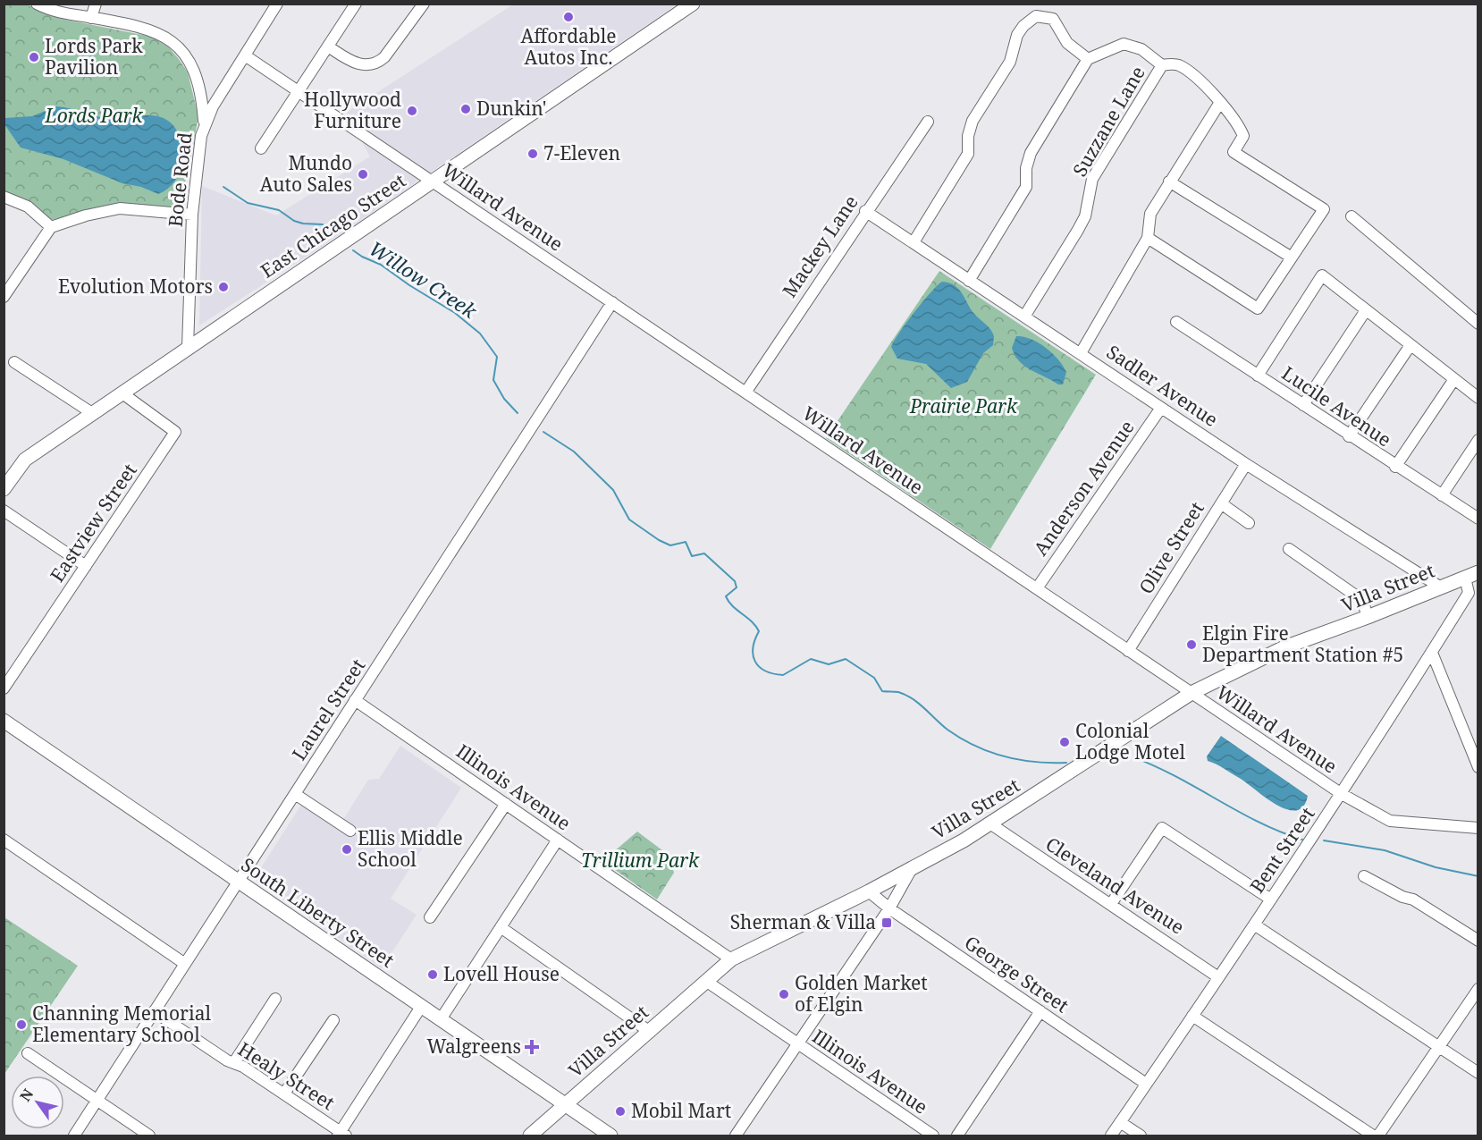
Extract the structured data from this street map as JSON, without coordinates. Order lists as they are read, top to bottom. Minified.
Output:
{"streets":{"main road":["East Chicago Street","Villa Street","South Liberty Street"],"street":["Suzzane Lane","Bode Road","Willard Avenue","Mackey Lane","Sadler Avenue","Lucile Avenue","Anderson Avenue","Eastview Street","Olive Street","Laurel Street","Illinois Avenue","Bent Street","Cleveland Avenue","George Street","Healy Street"]},"crossings":[["Suzzane Lane","Sadler Avenue"],["Bode Road","Willard Avenue"],["Bode Road","East Chicago Street"],["Willard Avenue","East Chicago Street"],["Willard Avenue","Mackey Lane"],["Willard Avenue","Anderson Avenue"],["Willard Avenue","Olive Street"],["Willard Avenue","Villa Street"],["Willard Avenue","Laurel Street"],["Willard Avenue","Bent Street"],["East Chicago Street","Eastview Street"],["Mackey Lane","Sadler Avenue"],["Sadler Avenue","Anderson Avenue"],["Sadler Avenue","Olive Street"],["Sadler Avenue","Villa Street"],["Villa Street","Illinois Avenue"],["Villa Street","Bent Street"],["Villa Street","Cleveland Avenue"],["Villa Street","South Liberty Street"],["Villa Street","George Street"],["Laurel Street","Illinois Avenue"],["Laurel Street","South Liberty Street"],["Laurel Street","Healy Street"],["Bent Street","Cleveland Avenue"],["Bent Street","George Street"]],"water":["Willow Creek"],"parks":["Lords Park","Prairie Park","Trillium Park"],"places":{"other":["Affordable Autos Inc.","Lords Park Pavilion","Dunkin'","Hollywood Furniture","7-Eleven","Mundo Auto Sales","Evolution Motors","Elgin Fire Department Station #5","Colonial Lodge Motel","Ellis Middle School","Lovell House","Golden Market of Elgin","Channing Memorial Elementary School","Mobil Mart"],"transit":["Sherman & Villa"],"health":["Walgreens"]},"north":"top left"}
